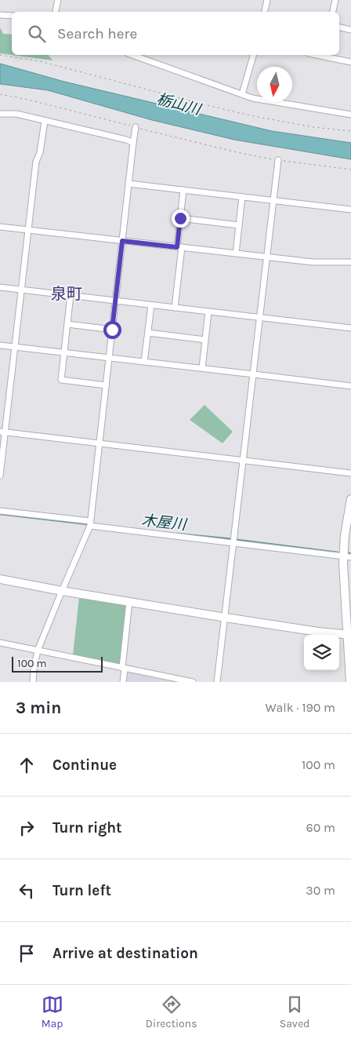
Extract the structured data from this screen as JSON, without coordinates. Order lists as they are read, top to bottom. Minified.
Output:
{"districts":["泉町"],"water":["栃山川","木屋川"],"scale_bar":"100 m","north":"bottom","page":{"search":"Search here","scale":"100 m","heading":["3 min","Walk · 190 m"],"list":[["Continue","100 m"],["Turn right","60 m"],["Turn left","30 m"],"Arrive at destination"],"nav":["Map","Directions","Saved"]}}
